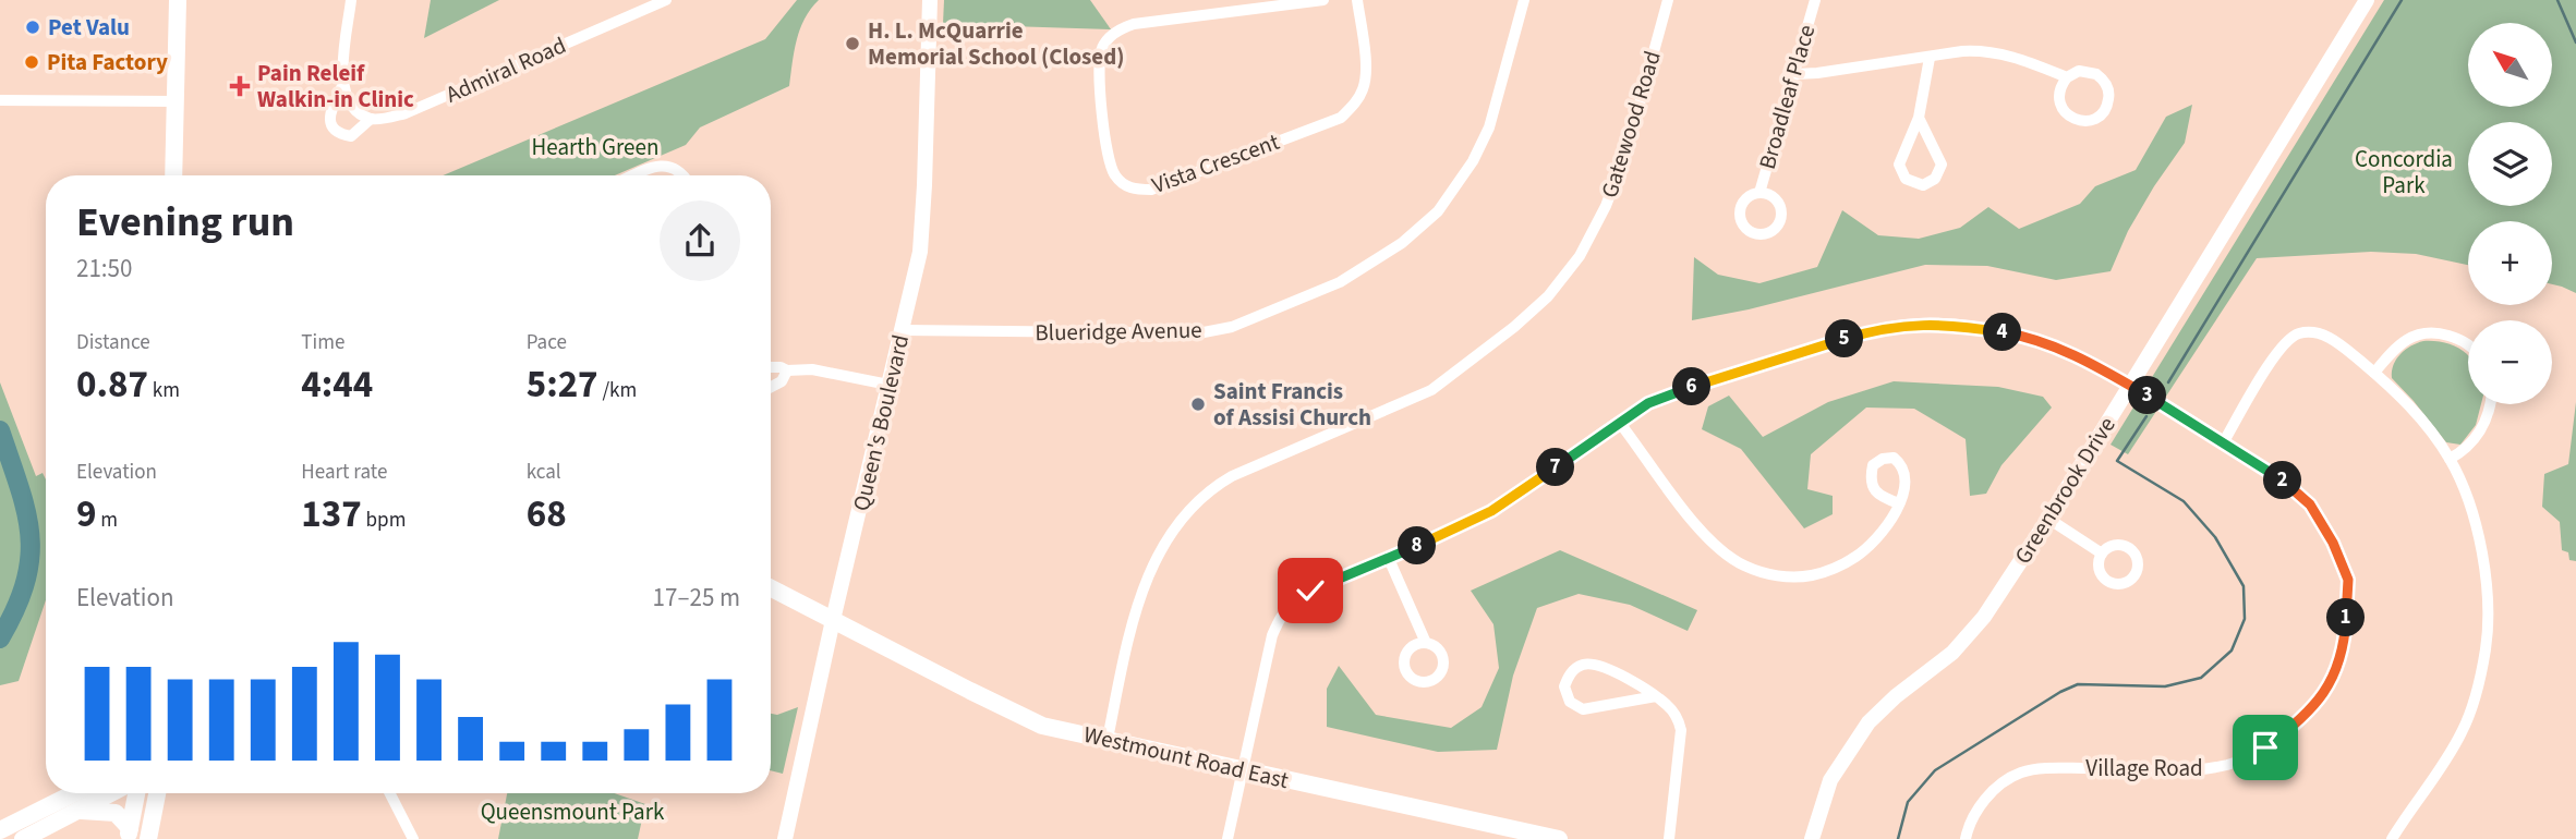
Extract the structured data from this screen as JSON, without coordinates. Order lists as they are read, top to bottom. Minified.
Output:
{"streets":{"main road":["Westmount Road East"],"street":["Admiral Road","Broadleaf Place","Gatewood Road","Vista Crescent","Blueridge Avenue","Queen's Boulevard","Greenbrook Drive","Village Road"]},"crossings":[["Gatewood Road","Westmount Road East"],["Blueridge Avenue","Queen's Boulevard"],["Queen's Boulevard","Westmount Road East"],["Greenbrook Drive","Village Road"],["Westmount Road East","Village Road"]],"parks":["Hearth Green","Concordia Park","Queensmount Park"],"places":{"other":["Pet Valu","H. L. McQuarrie Memorial School (Closed)","Pita Factory","Saint Francis of Assisi Church"],"health":["Pain Releif Walkin-in Clinic"]},"north":"top left","page":{"map_buttons":["+","−"],"heading":["Evening run","21:50"],"stats":[["Distance","0.87 km"],["Time","4:44"],["Pace","5:27 /km"],["Elevation","9 m"],["Heart rate","137 bpm"],["kcal","68"]],"pins":["4","5","6","3","7","2","8","1"],"chart":["Elevation","17–25 m"]}}
